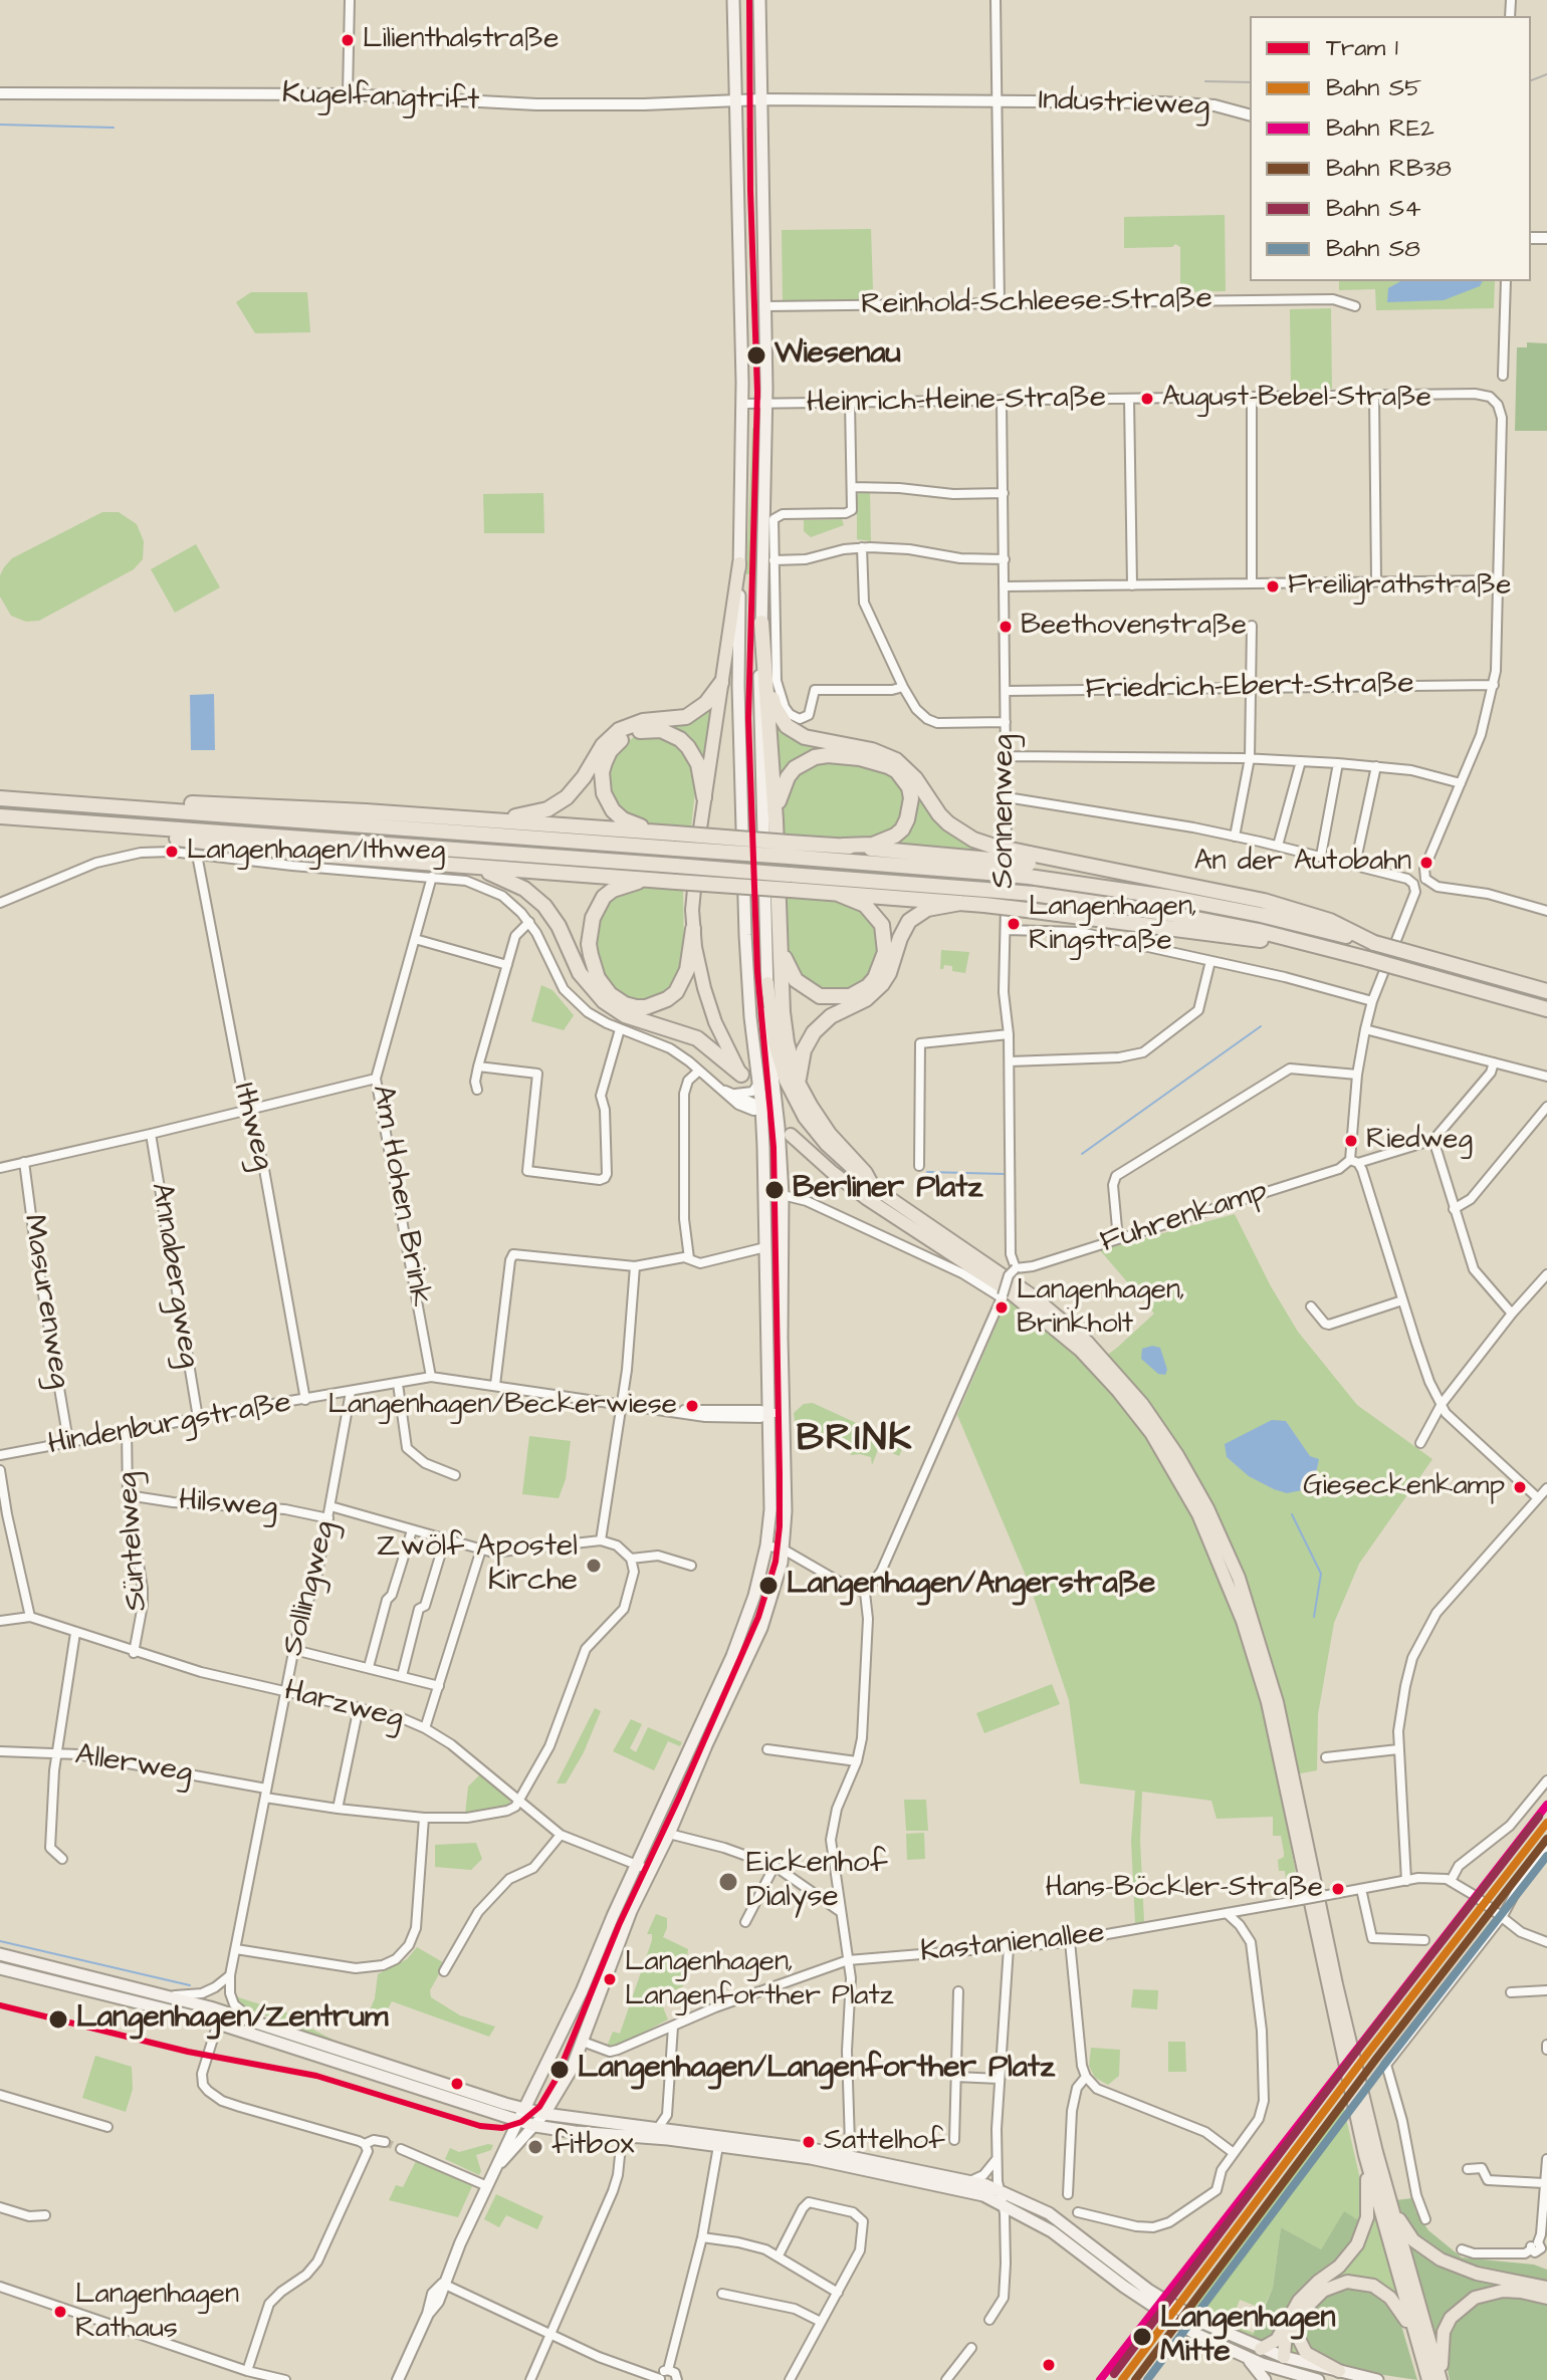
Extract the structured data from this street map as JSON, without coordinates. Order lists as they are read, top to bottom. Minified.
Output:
{"streets":{"street":["Kugelfangtrift","Industrieweg","Reinhold-Schleese-Straße","Heinrich-Heine-Straße","Friedrich-Ebert-Straße","Sonnenweg","Ithweg","Am Hohen Brink","Fuhrenkamp","Annabergweg","Masurenweg","Hindenburgstraße","Hilsweg","Süntelweg","Sollingweg","Harzweg","Allerweg","Kastanienallee"]},"crossings":[["Kugelfangtrift","Industrieweg"],["Heinrich-Heine-Straße","Sonnenweg"],["Friedrich-Ebert-Straße","Sonnenweg"],["Sonnenweg","Fuhrenkamp"],["Ithweg","Hindenburgstraße"],["Am Hohen Brink","Hindenburgstraße"],["Annabergweg","Hindenburgstraße"],["Masurenweg","Hindenburgstraße"],["Hindenburgstraße","Süntelweg"],["Hindenburgstraße","Sollingweg"],["Hilsweg","Süntelweg"],["Hilsweg","Sollingweg"],["Süntelweg","Harzweg"],["Sollingweg","Harzweg"],["Sollingweg","Allerweg"],["Harzweg","Allerweg"]],"districts":["BRINK"],"places":["Lilienthalstraße","Wiesenau","August-Bebel-Straße","Freiligrathstraße","Beethovenstraße","Langenhagen/Ithweg","An der Autobahn","Langenhagen, Ringstraße","Riedweg","Berliner Platz","Langenhagen, Brinkholt","Langenhagen/Beckerwiese","Gieseckenkamp","Zwölf Apostel Kirche","Langenhagen/Angerstraße","Eickenhof Dialyse","Hans-Böckler-Straße","Langenhagen, Langenforther Platz","Langenhagen/Zentrum","Langenhagen/Langenforther Platz","Sattelhof","fitbox","Langenhagen Rathaus","Langenhagen Mitte"],"lines":["tram line 1","rail line RE2","rail line S4","rail line S5","rail line RB38","rail line S8"],"legend":["Tram 1","Bahn S5","Bahn RE2","Bahn RB38","Bahn S4","Bahn S8"]}
